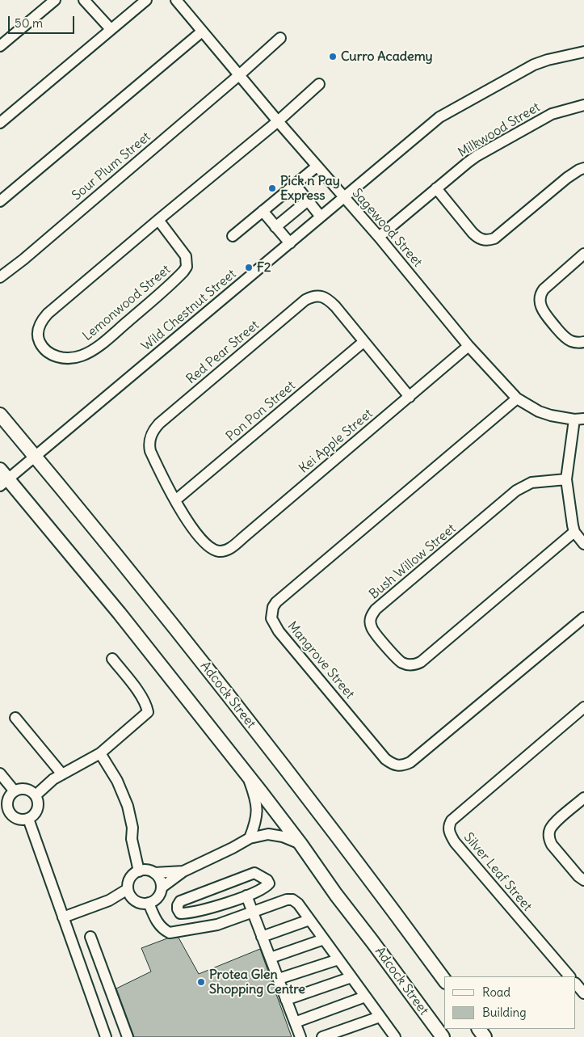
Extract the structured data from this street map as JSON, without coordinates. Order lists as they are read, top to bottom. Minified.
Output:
{"streets":{"main road":["Adcock Street"],"street":["Milkwood Street","Sour Plum Street","Sagewood Street","Lemonwood Street","Wild Chestnut Street","Red Pear Street","Pon Pon Street","Kei Apple Street","Bush Willow Street","Mangrove Street","Silver Leaf Street"]},"crossings":[["Milkwood Street","Sagewood Street"],["Sour Plum Street","Sagewood Street"],["Sagewood Street","Lemonwood Street"],["Sagewood Street","Wild Chestnut Street"],["Sagewood Street","Kei Apple Street"],["Sagewood Street","Mangrove Street"],["Wild Chestnut Street","Adcock Street"],["Red Pear Street","Pon Pon Street"],["Red Pear Street","Kei Apple Street"]],"places":["Curro Academy","Pick n Pay Express","F2","Protea Glen Shopping Centre"],"legend":["Road","Building"],"scale_bar":"50 m"}
